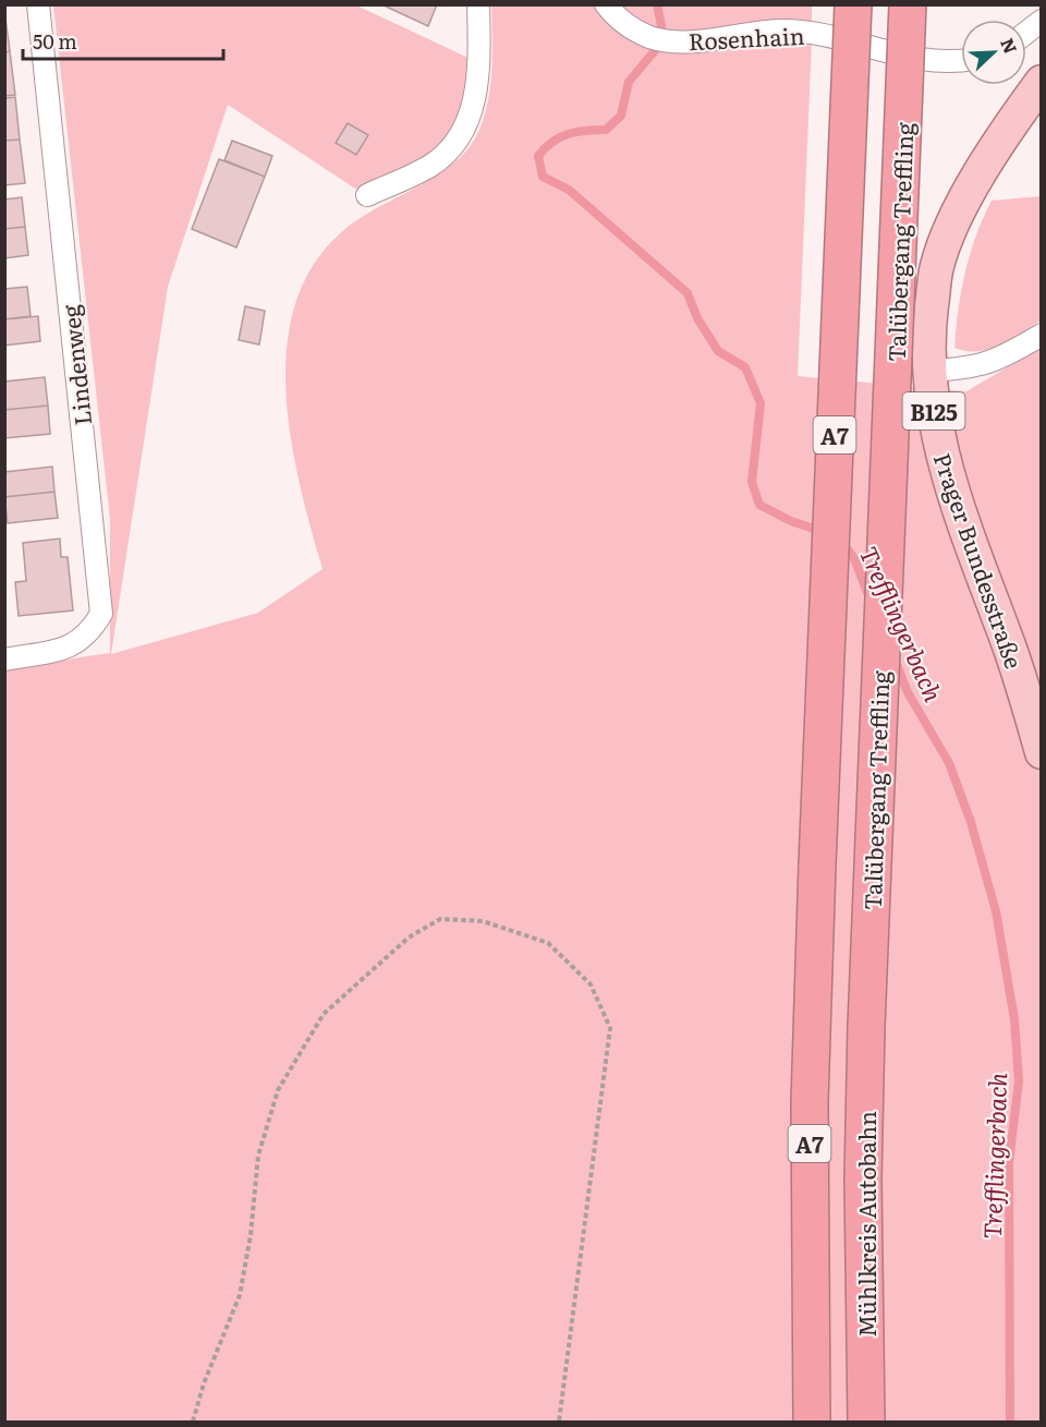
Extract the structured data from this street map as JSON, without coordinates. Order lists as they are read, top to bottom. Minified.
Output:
{"streets":{"highway":["Talübergang Treffling","A7","Mühlkreis Autobahn"],"main road":["B125","Prager Bundesstraße"],"street":["Rosenhain","Lindenweg"]},"crossings":[["Talübergang Treffling","Mühlkreis Autobahn"]],"water":["Trefflingerbach"],"scale_bar":"50 m","north":"top right"}
